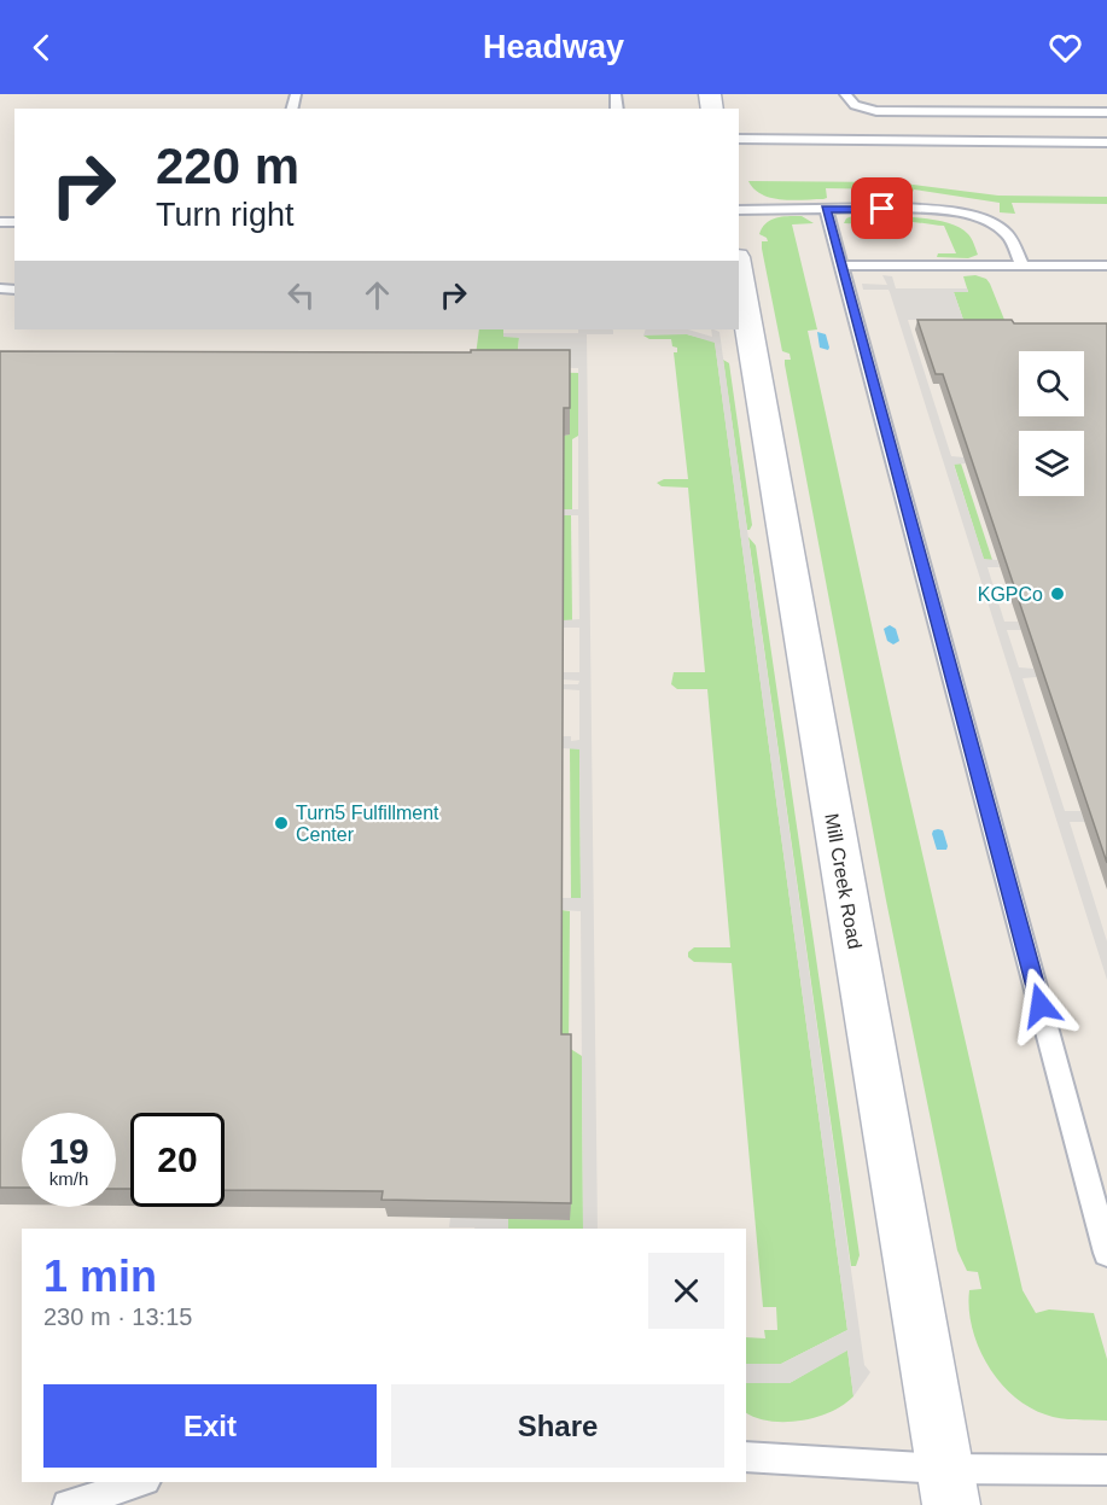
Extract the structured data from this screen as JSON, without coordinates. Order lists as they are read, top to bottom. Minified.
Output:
{"streets":{"street":["Mill Creek Road"]},"places":["KGPCo","Turn5 Fulfillment Center"],"page":{"header":"Headway","turn":["220 m","Turn right"],"speed":"19 km/h","limit":"20","heading":["1 min","230 m · 13:15"],"buttons":["Exit","Share"]}}
